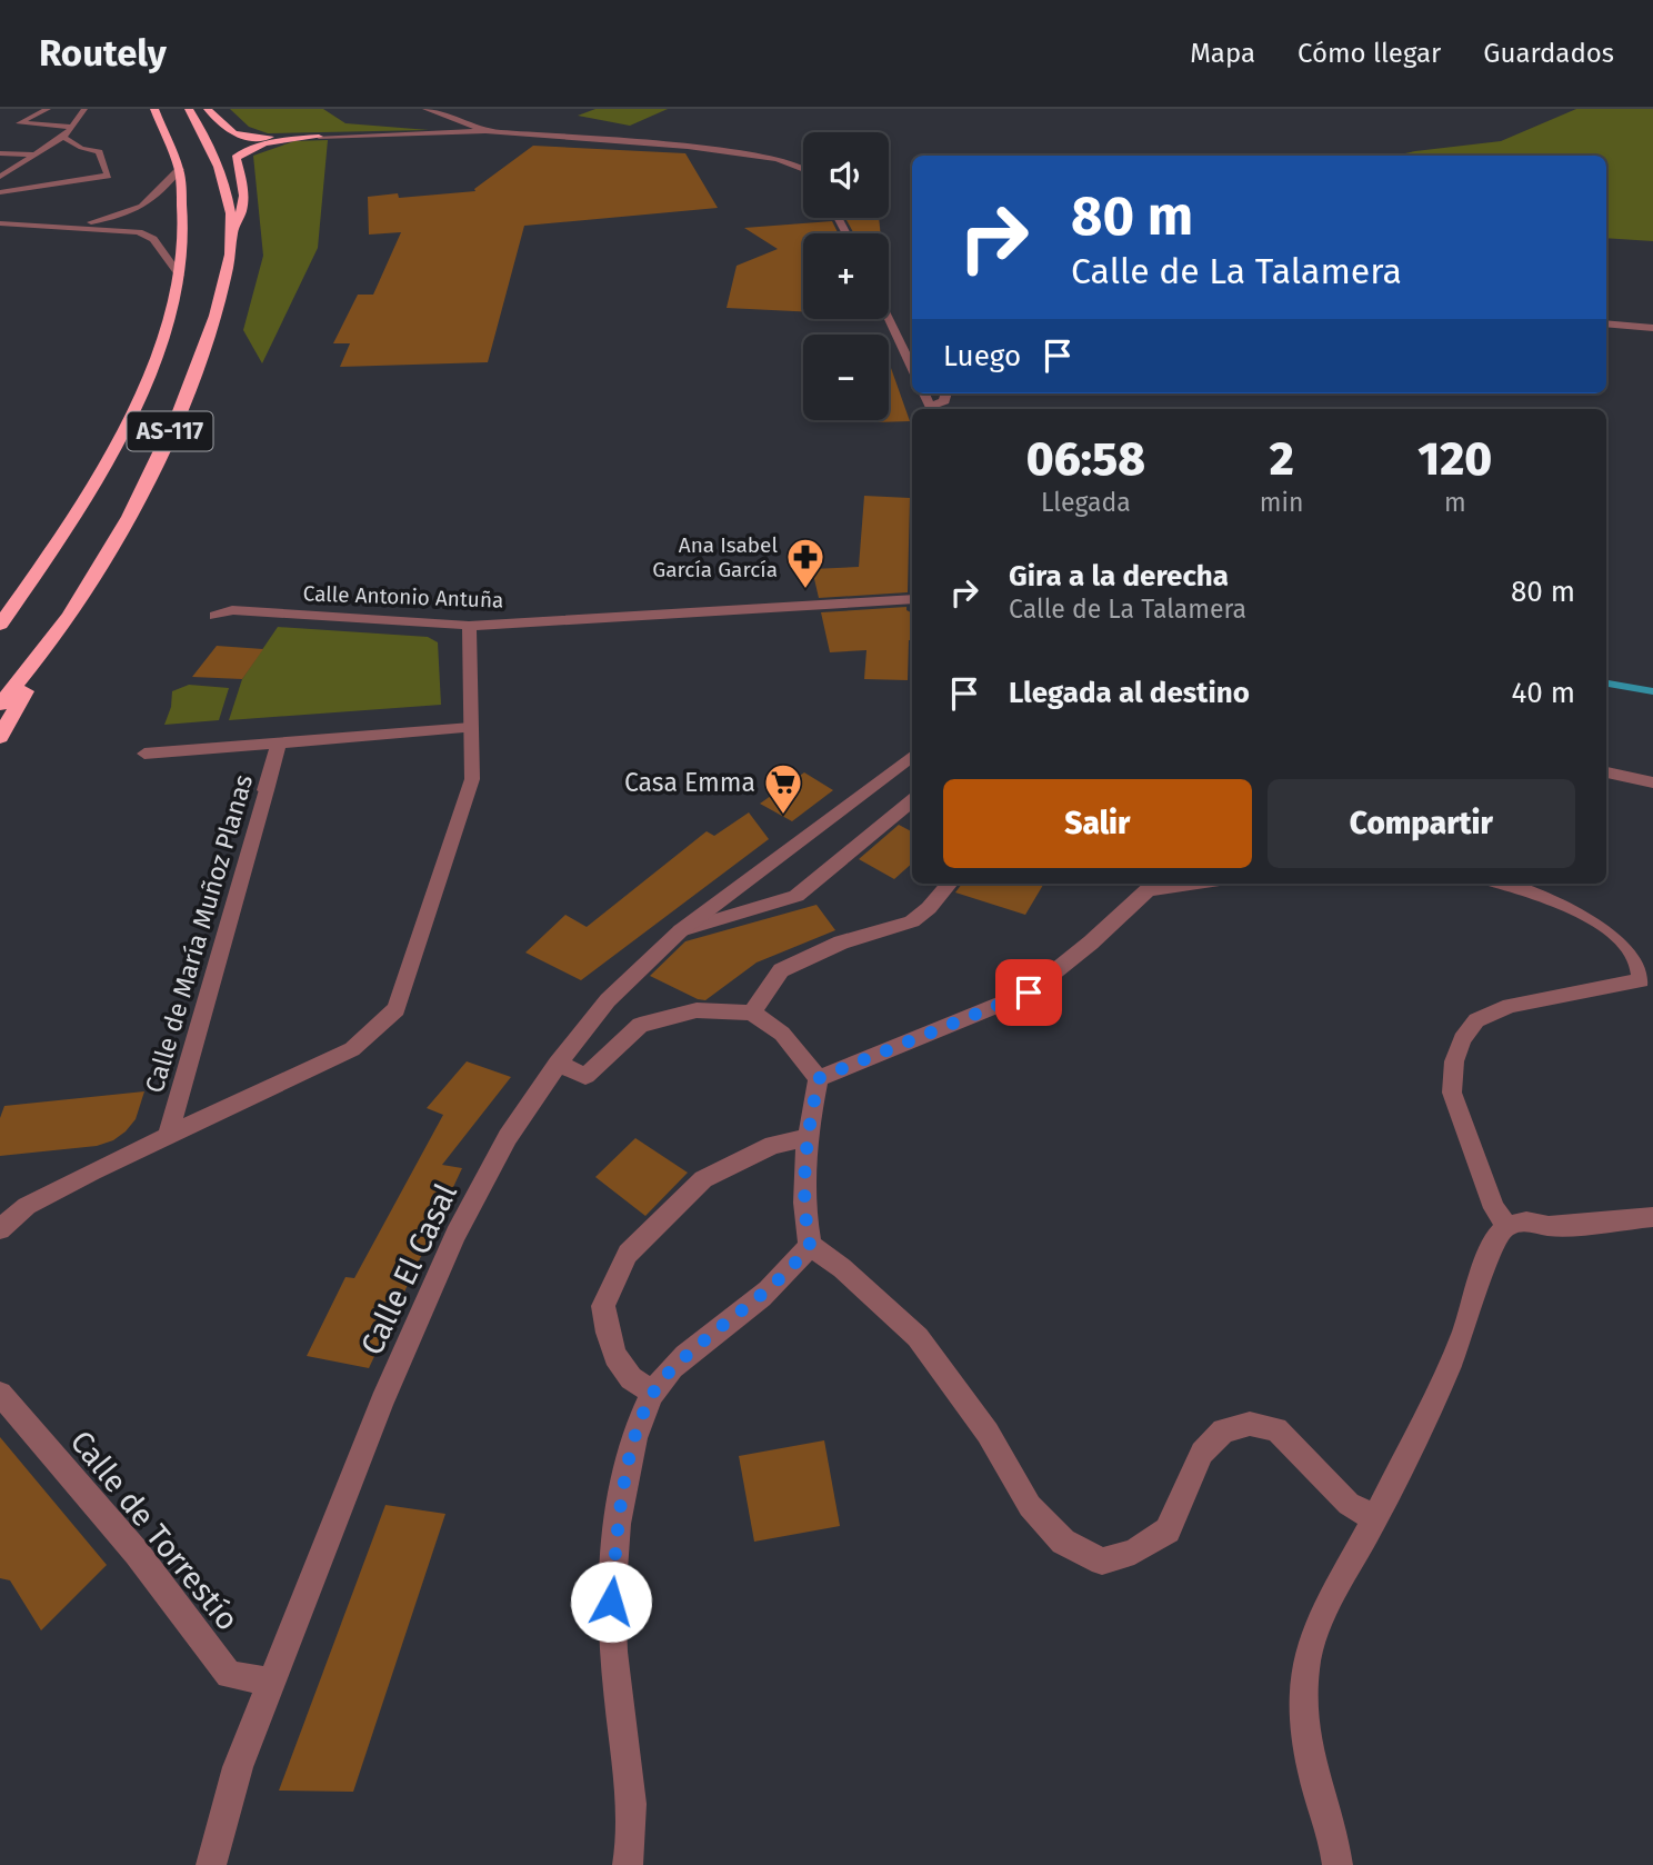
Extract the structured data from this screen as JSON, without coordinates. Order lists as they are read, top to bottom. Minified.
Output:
{"streets":{"highway":["AS-117"],"street":["Calle Antonio Antuña","Calle de María Muñoz Planas","Calle El Casal","Calle de Torrestío"]},"crossings":[["Calle El Casal","Calle de Torrestío"]],"places":{"pharmacy":["Ana Isabel García García"],"supermarket":["Casa Emma"]},"page":{"header":"Routely","nav":["Mapa","Cómo llegar","Guardados"],"map_buttons":["+","−"],"turn":["80 m","Calle de La Talamera"],"then":"Luego","eta":["06:58","Llegada","2","min","120","m"],"list":[{"name":"Gira a la derecha","note":"Calle de La Talamera","value":"80 m"},{"name":"Llegada al destino","value":"40 m"}],"buttons":["Salir","Compartir"]}}
